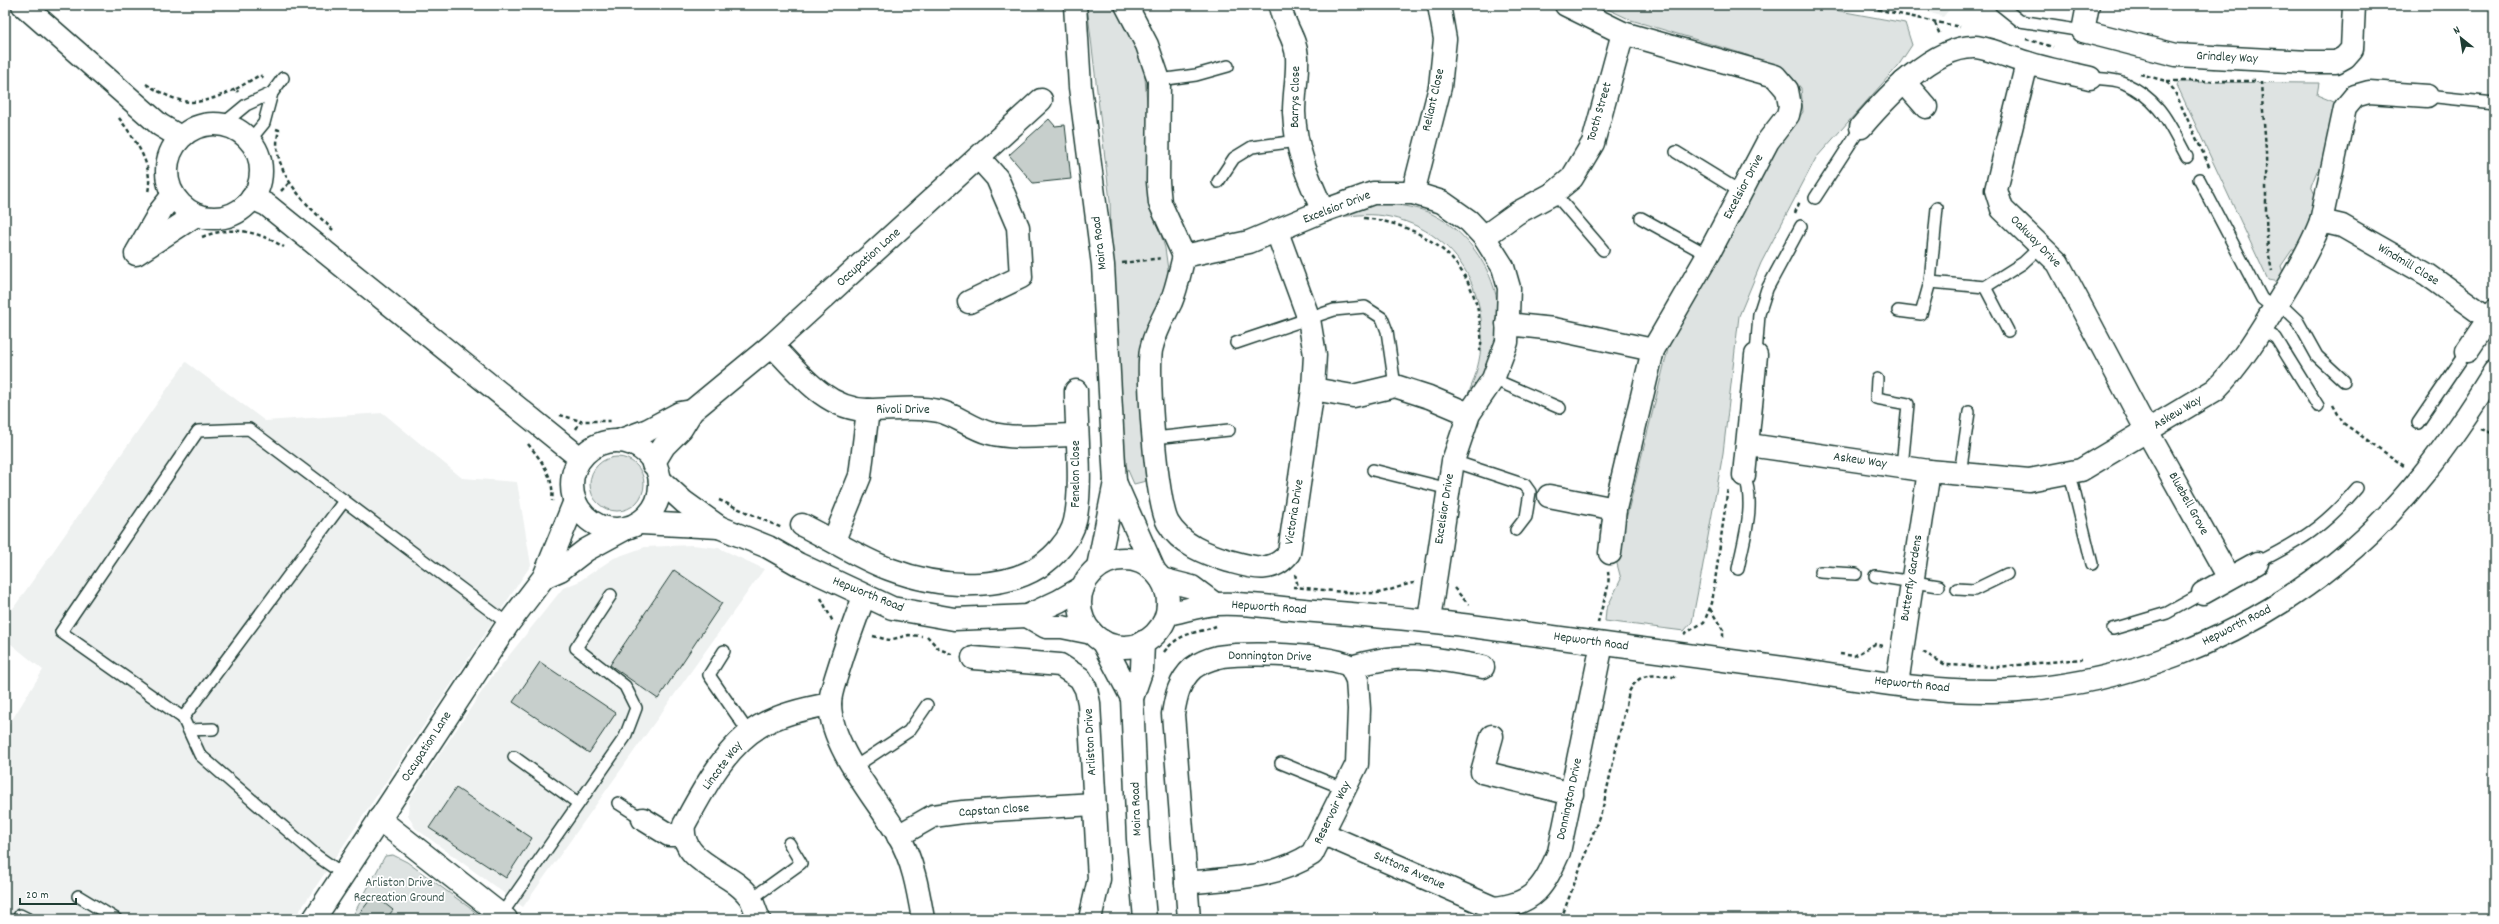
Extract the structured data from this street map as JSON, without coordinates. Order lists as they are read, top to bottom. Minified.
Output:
{"streets":{"street":["Grindley Way","Barrys Close","Reliant Close","Tooth Street","Excelsior Drive","Oakway Drive","Moira Road","Occupation Lane","Windmill Close","Rivoli Drive","Askew Way","Fenelon Close","Bluebell Grove","Victoria Drive","Butterfly Gardens","Hepworth Road","Donnington Drive","Arliston Drive","Lincote Way","Capstan Close","Reservoir Way","Suttons Avenue"]},"crossings":[["Barrys Close","Excelsior Drive"],["Reliant Close","Excelsior Drive"],["Tooth Street","Excelsior Drive"],["Excelsior Drive","Victoria Drive"],["Excelsior Drive","Hepworth Road"],["Oakway Drive","Askew Way"],["Oakway Drive","Bluebell Grove"],["Moira Road","Hepworth Road"],["Occupation Lane","Rivoli Drive"],["Occupation Lane","Hepworth Road"],["Windmill Close","Askew Way"],["Rivoli Drive","Fenelon Close"],["Askew Way","Bluebell Grove"],["Askew Way","Butterfly Gardens"],["Butterfly Gardens","Hepworth Road"],["Hepworth Road","Donnington Drive"],["Donnington Drive","Reservoir Way"],["Donnington Drive","Suttons Avenue"],["Arliston Drive","Capstan Close"],["Reservoir Way","Suttons Avenue"]],"parks":["Arliston Drive Recreation Ground"],"scale_bar":"20 m","north":"top left"}
